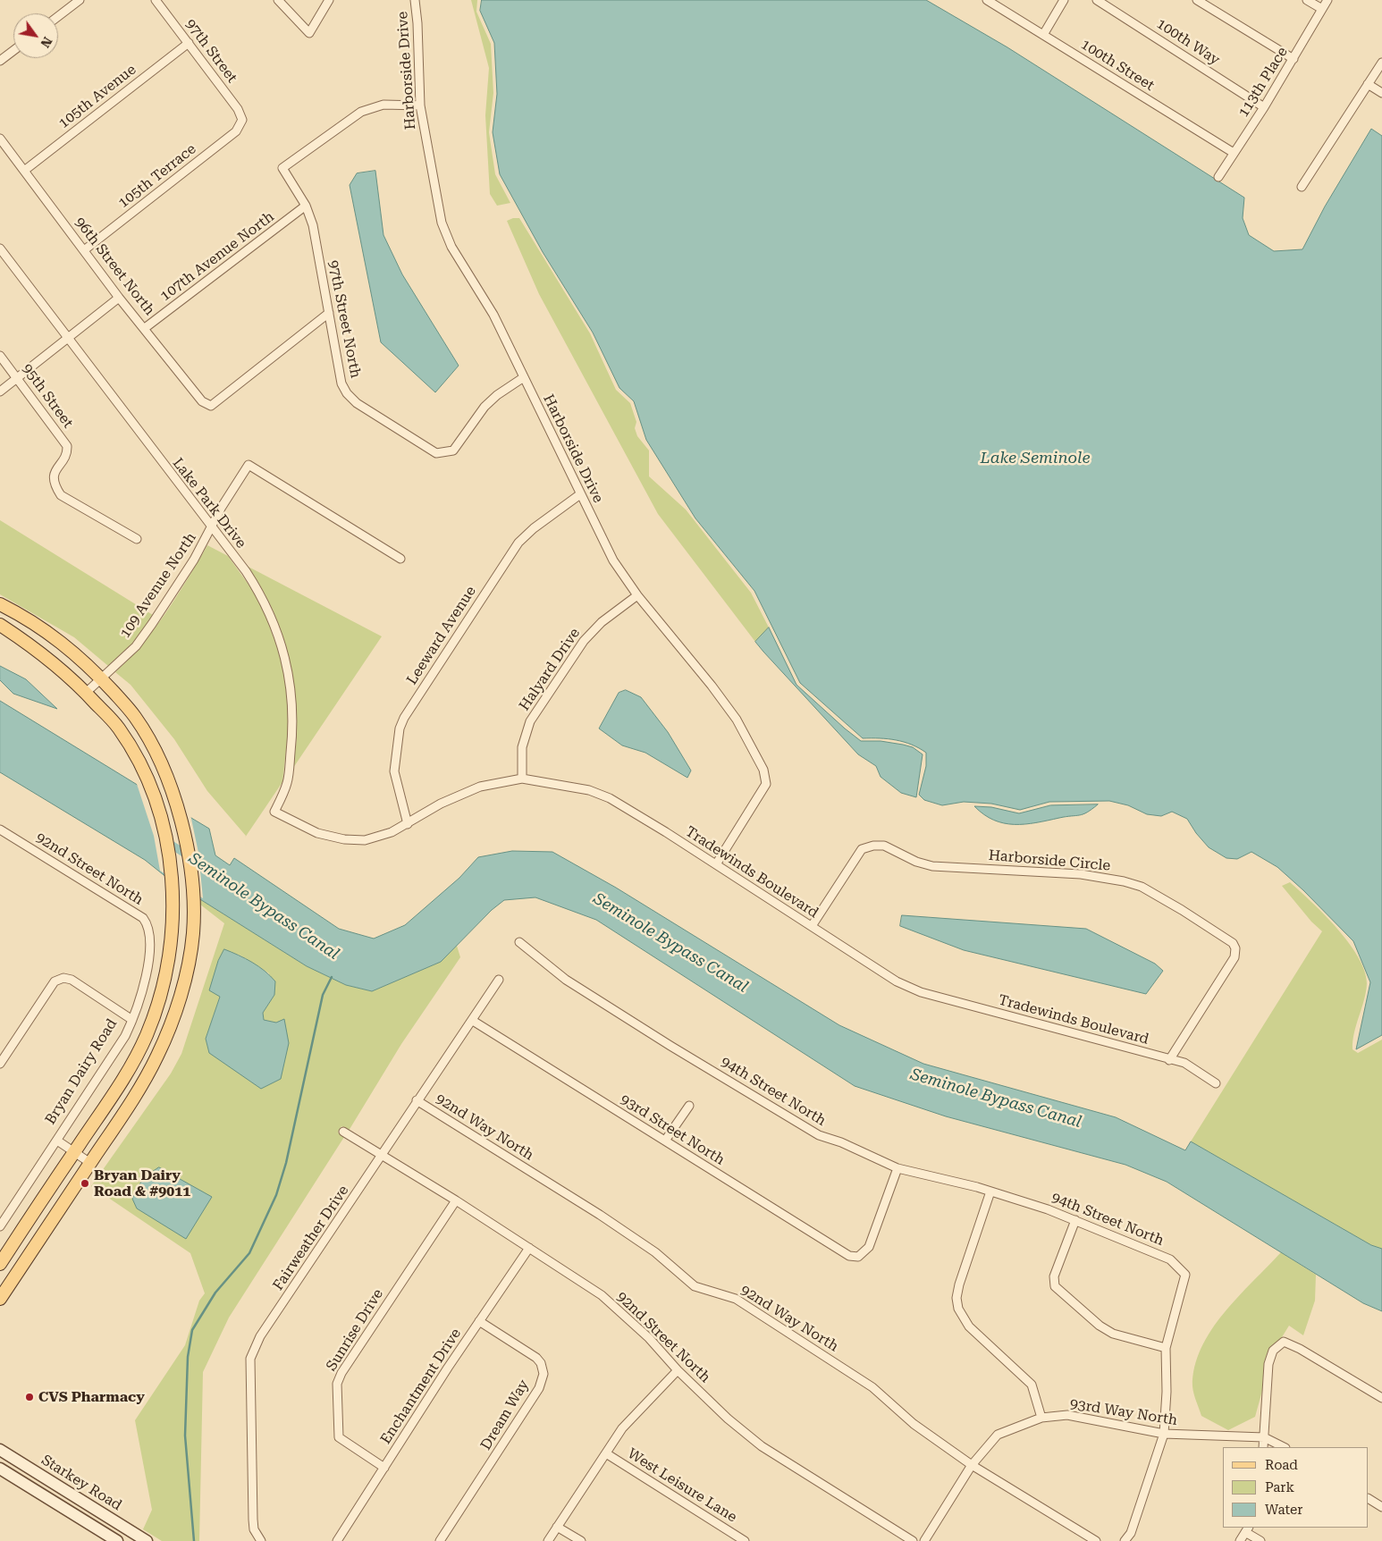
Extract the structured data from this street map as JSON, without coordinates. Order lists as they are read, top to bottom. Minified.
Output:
{"streets":{"main road":["Starkey Road"],"street":["100th Way","97th Street","100th Street","Harborside Drive","113th Place","105th Avenue","105th Terrace","107th Avenue North","96th Street North","97th Street North","95th Street","Lake Park Drive","109 Avenue North","Leeward Avenue","Halyard Drive","Harborside Circle","92nd Street North","Tradewinds Boulevard","Bryan Dairy Road","94th Street North","92nd Way North","93rd Street North","Fairweather Drive","Sunrise Drive","Enchantment Drive","93rd Way North","Dream Way","West Leisure Lane"]},"crossings":[["100th Way","113th Place"],["97th Street","105th Avenue"],["97th Street","105th Terrace"],["100th Street","113th Place"],["Harborside Drive","97th Street North"],["Harborside Drive","Leeward Avenue"],["Harborside Drive","Halyard Drive"],["Harborside Drive","Tradewinds Boulevard"],["105th Avenue","96th Street North"],["105th Terrace","96th Street North"],["107th Avenue North","96th Street North"],["107th Avenue North","97th Street North"],["96th Street North","97th Street North"],["Lake Park Drive","109 Avenue North"],["Lake Park Drive","Tradewinds Boulevard"],["Leeward Avenue","Tradewinds Boulevard"],["Halyard Drive","Tradewinds Boulevard"],["Harborside Circle","Tradewinds Boulevard"],["92nd Street North","Bryan Dairy Road"],["92nd Street North","Fairweather Drive"],["92nd Street North","Sunrise Drive"],["92nd Street North","Enchantment Drive"],["94th Street North","93rd Street North"],["92nd Way North","Fairweather Drive"],["92nd Way North","93rd Way North"],["93rd Street North","Fairweather Drive"],["Sunrise Drive","Enchantment Drive"],["Enchantment Drive","Dream Way"]],"water":["Lake Seminole","Seminole Bypass Canal"],"places":["Bryan Dairy Road & #9011","CVS Pharmacy"],"legend":["Road","Park","Water"],"north":"bottom right"}
